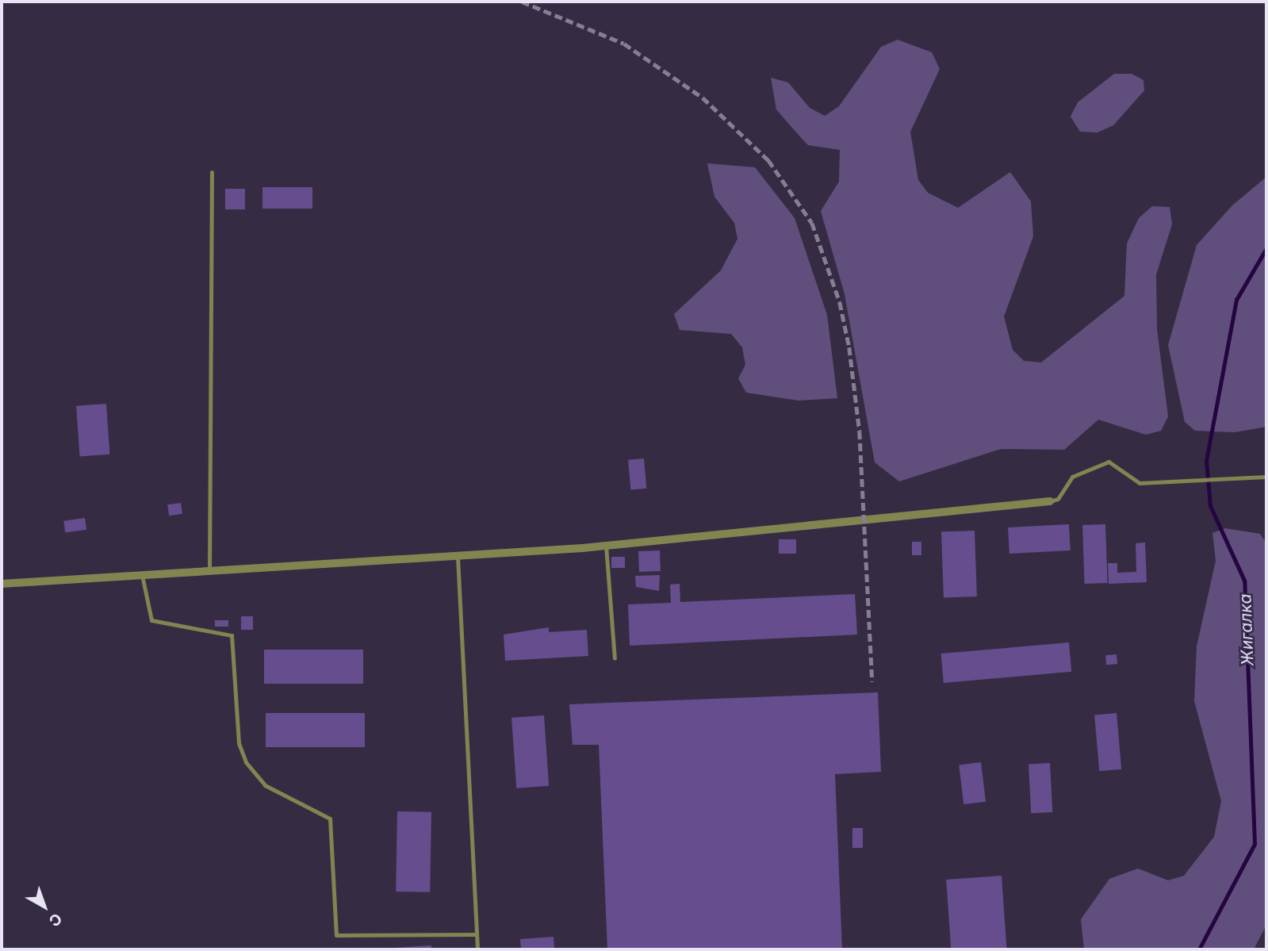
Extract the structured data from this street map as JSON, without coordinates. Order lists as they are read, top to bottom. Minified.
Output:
{"water":["Жигалка"],"north":"bottom right"}
